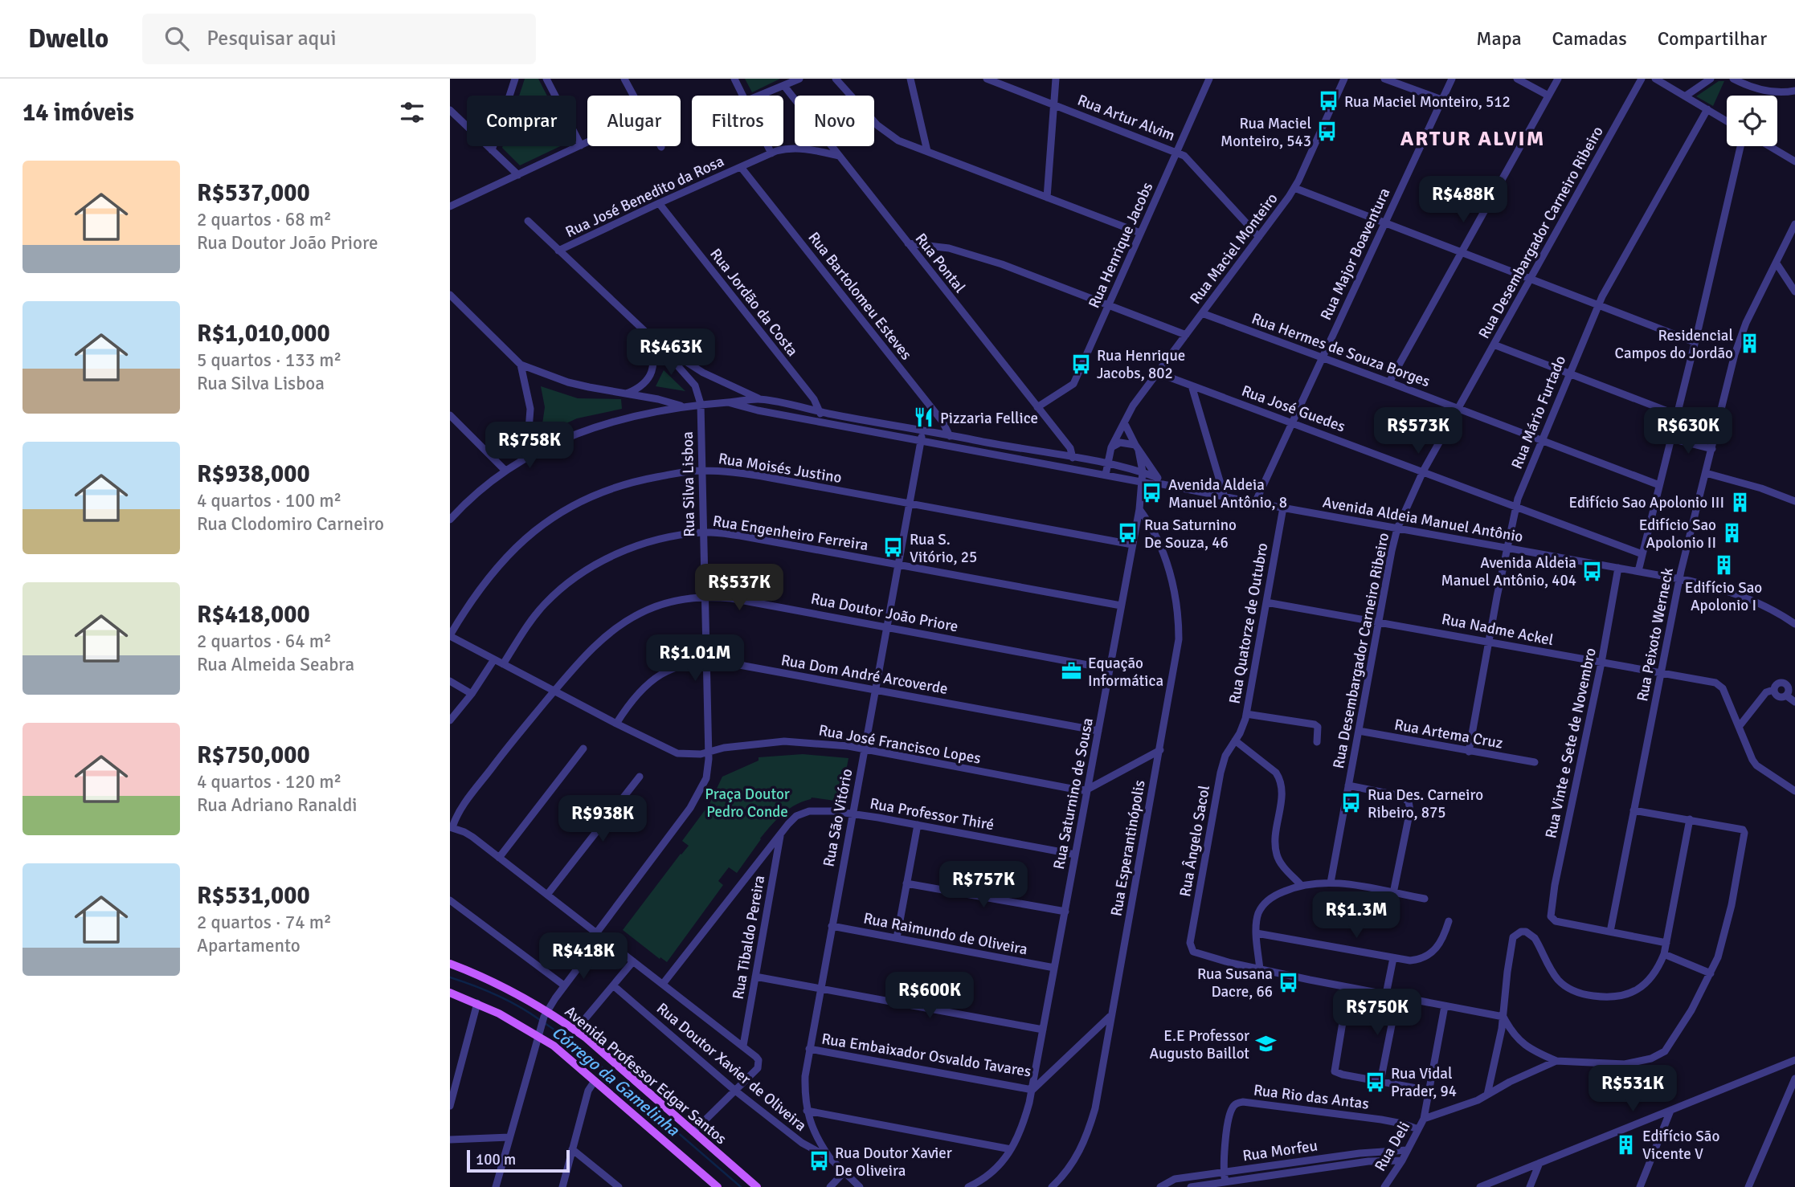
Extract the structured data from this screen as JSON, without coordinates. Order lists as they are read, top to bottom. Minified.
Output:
{"streets":{"main road":["Avenida Professor Edgar Santos"],"street":["Rua Artur Alvim","Rua José Benedito da Rosa","Rua Desembargador Carneiro Ribeiro","Rua Henrique Jacobs","Rua Maciel Monteiro","Rua Major Boaventura","Rua Pontal","Rua Bartolomeu Esteves","Rua Jordão da Costa","Rua Hermes de Souza Borges","Rua José Guedes","Rua Mário Furtado","Rua Moisés Justino","Rua Silva Lisboa","Avenida Aldeia Manuel Antônio","Rua Engenheiro Ferreira","Rua Doutor João Priore","Rua Quatorze de Outubro","Rua Nadme Ackel","Rua Peixoto Werneck","Rua Dom André Arcoverde","Rua Artema Cruz","Rua Vinte e Sete de Novembro","Rua José Francisco Lopes","Rua Saturnino de Sousa","Rua Professor Thiré","Rua São Vitório","Rua Ângelo Sacol","Rua Esperantinópolis","Rua Raimundo de Oliveira","Rua Tibaldo Pereira","Rua Embaixador Osvaldo Tavares","Rua Doutor Xavier de Oliveira","Rua Rio das Antas","Rua Deli","Rua Morfeu"]},"crossings":[["Rua Artur Alvim","Rua Henrique Jacobs"],["Rua Artur Alvim","Rua Maciel Monteiro"],["Rua José Benedito da Rosa","Rua Pontal"],["Rua José Benedito da Rosa","Rua Bartolomeu Esteves"],["Rua José Benedito da Rosa","Rua Jordão da Costa"],["Rua Desembargador Carneiro Ribeiro","Rua Hermes de Souza Borges"],["Rua Desembargador Carneiro Ribeiro","Rua José Guedes"],["Rua Desembargador Carneiro Ribeiro","Avenida Aldeia Manuel Antônio"],["Rua Desembargador Carneiro Ribeiro","Rua Nadme Ackel"],["Rua Desembargador Carneiro Ribeiro","Rua Artema Cruz"],["Rua Henrique Jacobs","Rua Pontal"],["Rua Maciel Monteiro","Rua Hermes de Souza Borges"],["Rua Maciel Monteiro","Rua José Guedes"],["Rua Maciel Monteiro","Avenida Aldeia Manuel Antônio"],["Rua Major Boaventura","Rua Hermes de Souza Borges"],["Rua Major Boaventura","Rua José Guedes"],["Rua Major Boaventura","Avenida Aldeia Manuel Antônio"],["Rua Pontal","Avenida Aldeia Manuel Antônio"],["Rua Bartolomeu Esteves","Avenida Aldeia Manuel Antônio"],["Rua Jordão da Costa","Avenida Aldeia Manuel Antônio"],["Rua Hermes de Souza Borges","Rua Mário Furtado"],["Rua José Guedes","Rua Mário Furtado"],["Rua Mário Furtado","Avenida Aldeia Manuel Antônio"],["Rua Mário Furtado","Rua Nadme Ackel"],["Rua Mário Furtado","Rua Artema Cruz"],["Rua Moisés Justino","Rua Silva Lisboa"],["Rua Moisés Justino","Rua José Francisco Lopes"],["Rua Moisés Justino","Rua Saturnino de Sousa"],["Rua Moisés Justino","Rua São Vitório"],["Rua Silva Lisboa","Rua Engenheiro Ferreira"],["Rua Silva Lisboa","Rua Doutor João Priore"],["Rua Silva Lisboa","Rua Dom André Arcoverde"],["Rua Silva Lisboa","Rua José Francisco Lopes"],["Rua Silva Lisboa","Avenida Professor Edgar Santos"],["Avenida Aldeia Manuel Antônio","Rua Quatorze de Outubro"],["Avenida Aldeia Manuel Antônio","Rua Peixoto Werneck"],["Avenida Aldeia Manuel Antônio","Rua Vinte e Sete de Novembro"],["Avenida Aldeia Manuel Antônio","Rua Saturnino de Sousa"],["Avenida Aldeia Manuel Antônio","Rua São Vitório"],["Rua Engenheiro Ferreira","Rua José Francisco Lopes"],["Rua Engenheiro Ferreira","Rua Saturnino de Sousa"],["Rua Engenheiro Ferreira","Rua São Vitório"],["Rua Doutor João Priore","Rua José Francisco Lopes"],["Rua Doutor João Priore","Rua Saturnino de Sousa"],["Rua Doutor João Priore","Rua São Vitório"],["Rua Quatorze de Outubro","Rua Nadme Ackel"],["Rua Quatorze de Outubro","Rua Ângelo Sacol"],["Rua Nadme Ackel","Rua Peixoto Werneck"],["Rua Nadme Ackel","Rua Vinte e Sete de Novembro"],["Rua Peixoto Werneck","Rua Vinte e Sete de Novembro"],["Rua Dom André Arcoverde","Rua José Francisco Lopes"],["Rua Dom André Arcoverde","Rua Saturnino de Sousa"],["Rua Dom André Arcoverde","Rua São Vitório"],["Rua José Francisco Lopes","Rua Saturnino de Sousa"],["Rua José Francisco Lopes","Rua São Vitório"],["Rua Saturnino de Sousa","Rua Professor Thiré"],["Rua Saturnino de Sousa","Rua Esperantinópolis"],["Rua Saturnino de Sousa","Rua Raimundo de Oliveira"],["Rua Saturnino de Sousa","Rua Embaixador Osvaldo Tavares"],["Rua Professor Thiré","Rua São Vitório"],["Rua Professor Thiré","Rua Tibaldo Pereira"],["Rua São Vitório","Rua Raimundo de Oliveira"],["Rua São Vitório","Rua Embaixador Osvaldo Tavares"],["Rua Esperantinópolis","Rua Embaixador Osvaldo Tavares"],["Rua Rio das Antas","Rua Deli"],["Rua Rio das Antas","Rua Morfeu"],["Rua Deli","Rua Morfeu"]],"districts":["ARTUR ALVIM"],"water":["Córrego da Gamelinha"],"parks":["Praça Doutor Pedro Conde"],"places":{"bus stop":["Rua Maciel Monteiro, 512","Rua Maciel Monteiro, 543","Rua Henrique Jacobs, 802","Avenida Aldeia Manuel Antônio, 8","Rua Saturnino De Souza, 46","Rua S. Vitório, 25","Avenida Aldeia Manuel Antônio, 404","Rua Des. Carneiro Ribeiro, 875","Rua Susana Dacre, 66","Rua Vidal Prader, 94","Rua Doutor Xavier De Oliveira"],"building":["Residencial Campos do Jordão","Edifício Sao Apolonio III","Edifício Sao Apolonio II","Edifício Sao Apolonio I","Edifício São Vicente V"],"restaurant":["Pizzaria Fellice"],"office":["Equação Informática"],"school or university":["E.E Professor Augusto Baillot"]},"scale_bar":"100 m","page":{"header":"Dwello","search":"Pesquisar aqui","nav":["Mapa","Camadas","Compartilhar"],"heading":"14 imóveis","chip":["Comprar","Alugar","Filtros","Novo"],"list":[{"name":"R$537,000","note":"2 quartos · 68 m² · Rua Doutor João Priore"},{"name":"R$1,010,000","note":"5 quartos · 133 m² · Rua Silva Lisboa"},{"name":"R$938,000","note":"4 quartos · 100 m² · Rua Clodomiro Carneiro"},{"name":"R$418,000","note":"2 quartos · 64 m² · Rua Almeida Seabra"},{"name":"R$750,000","note":"4 quartos · 120 m² · Rua Adriano Ranaldi"},{"name":"R$531,000","note":"2 quartos · 74 m² · Apartamento"}],"price":["R$488K","R$463K","R$573K","R$630K","R$758K","R$537K","R$1.01M","R$938K","R$757K","R$1.3M","R$418K","R$600K","R$750K","R$531K"],"scale":"100 m"}}
